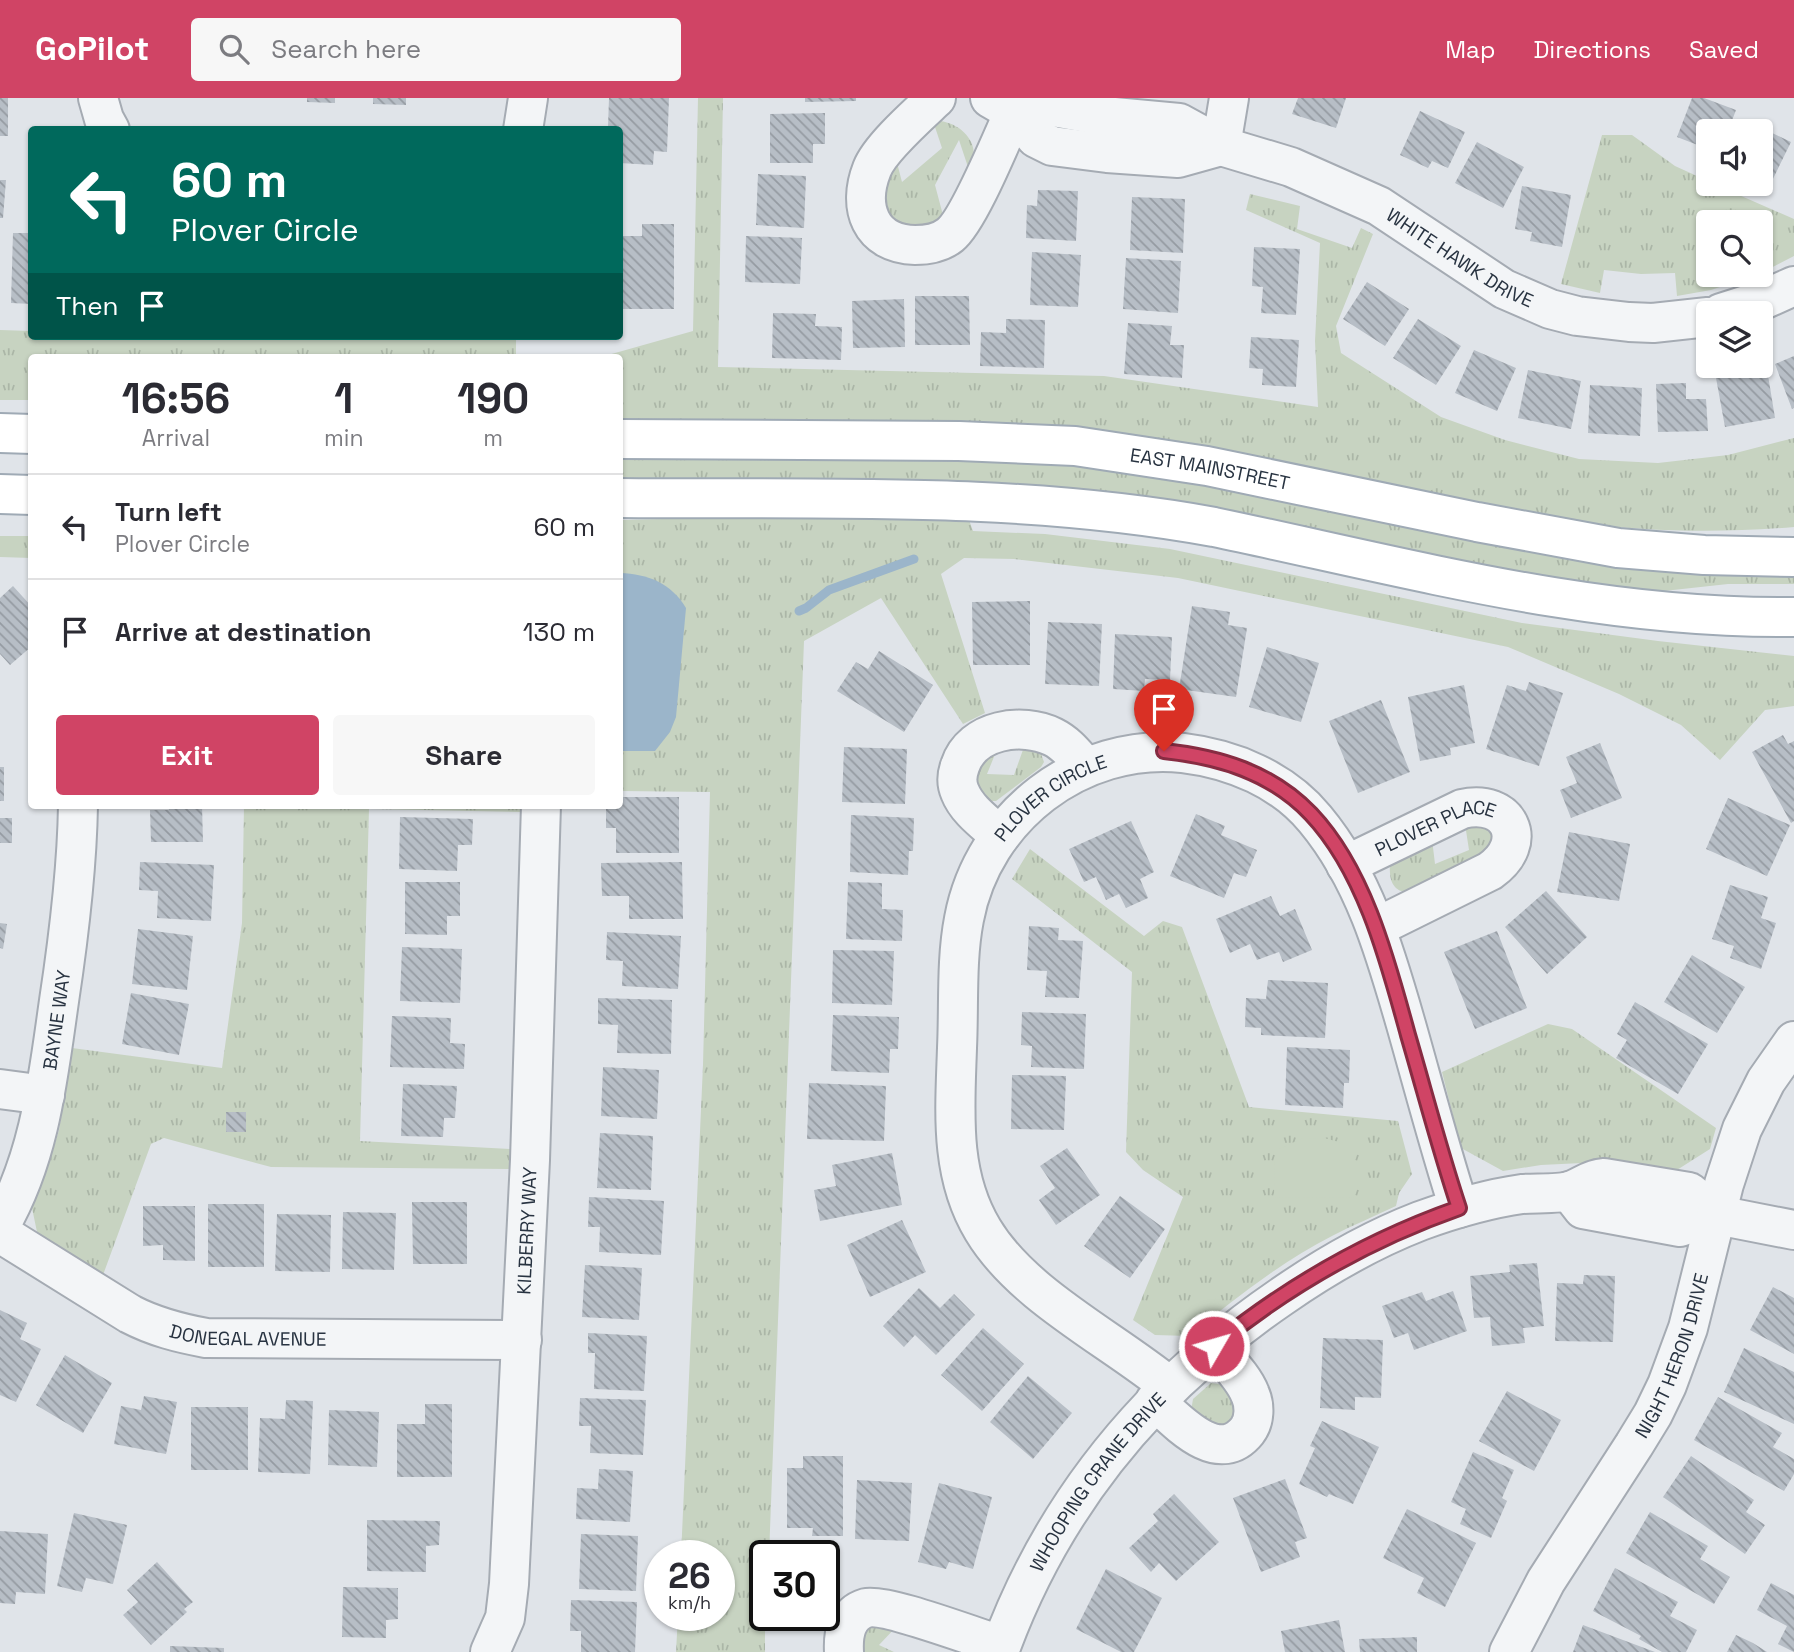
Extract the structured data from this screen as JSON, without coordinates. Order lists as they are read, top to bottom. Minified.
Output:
{"streets":{"main road":["EAST MAINSTREET"],"street":["WHITE HAWK DRIVE","PLOVER CIRCLE","PLOVER PLACE","BAYNE WAY","KILBERRY WAY","DONEGAL AVENUE","NIGHT HERON DRIVE","WHOOPING CRANE DRIVE"]},"crossings":[["PLOVER CIRCLE","PLOVER PLACE"],["PLOVER CIRCLE","WHOOPING CRANE DRIVE"],["KILBERRY WAY","DONEGAL AVENUE"],["NIGHT HERON DRIVE","WHOOPING CRANE DRIVE"]],"page":{"header":"GoPilot","search":"Search here","nav":["Map","Directions","Saved"],"turn":["60 m","Plover Circle"],"then":"Then","eta":["16:56","Arrival","1","min","190","m"],"list":[{"name":"Turn left","note":"Plover Circle","value":"60 m"},{"name":"Arrive at destination","value":"130 m"}],"buttons":["Exit","Share"],"speed":"26 km/h","limit":"30"}}
